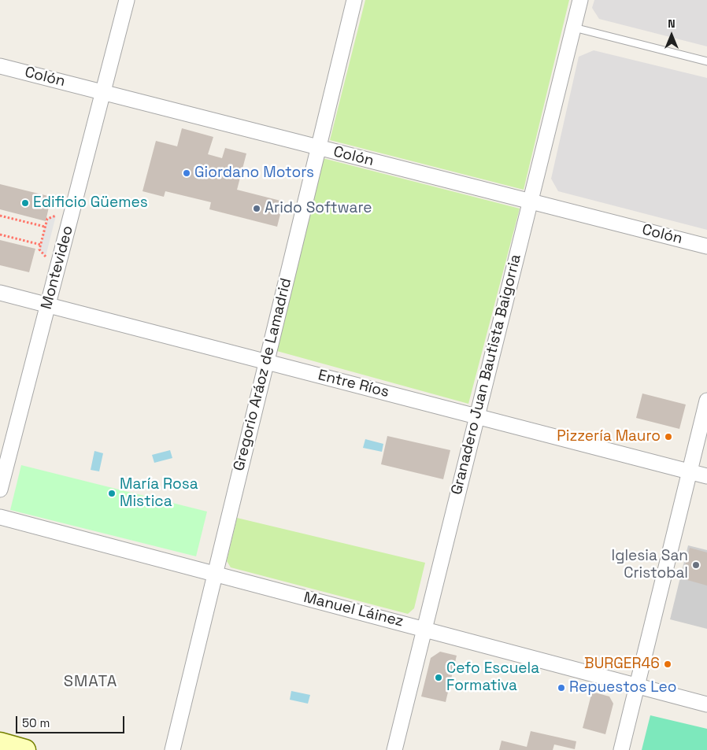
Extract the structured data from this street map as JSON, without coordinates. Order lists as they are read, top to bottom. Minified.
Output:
{"streets":{"street":["Colón","Montevideo","Gregorio Aráoz de Lamadrid","Granadero Juan Bautista Baigorria","Entre Ríos","Manuel Láinez"]},"crossings":[["Colón","Montevideo"],["Colón","Gregorio Aráoz de Lamadrid"],["Colón","Granadero Juan Bautista Baigorria"],["Montevideo","Entre Ríos"],["Gregorio Aráoz de Lamadrid","Entre Ríos"],["Gregorio Aráoz de Lamadrid","Manuel Láinez"],["Granadero Juan Bautista Baigorria","Entre Ríos"],["Granadero Juan Bautista Baigorria","Manuel Láinez"]],"districts":["SMATA"],"places":["Giordano Motors","Edificio Güemes","Arido Software","Pizzería Mauro","María Rosa Mistica","Iglesia San Cristobal","BURGER46","Cefo Escuela Formativa","Repuestos Leo"],"scale_bar":"50 m","north":"top"}
